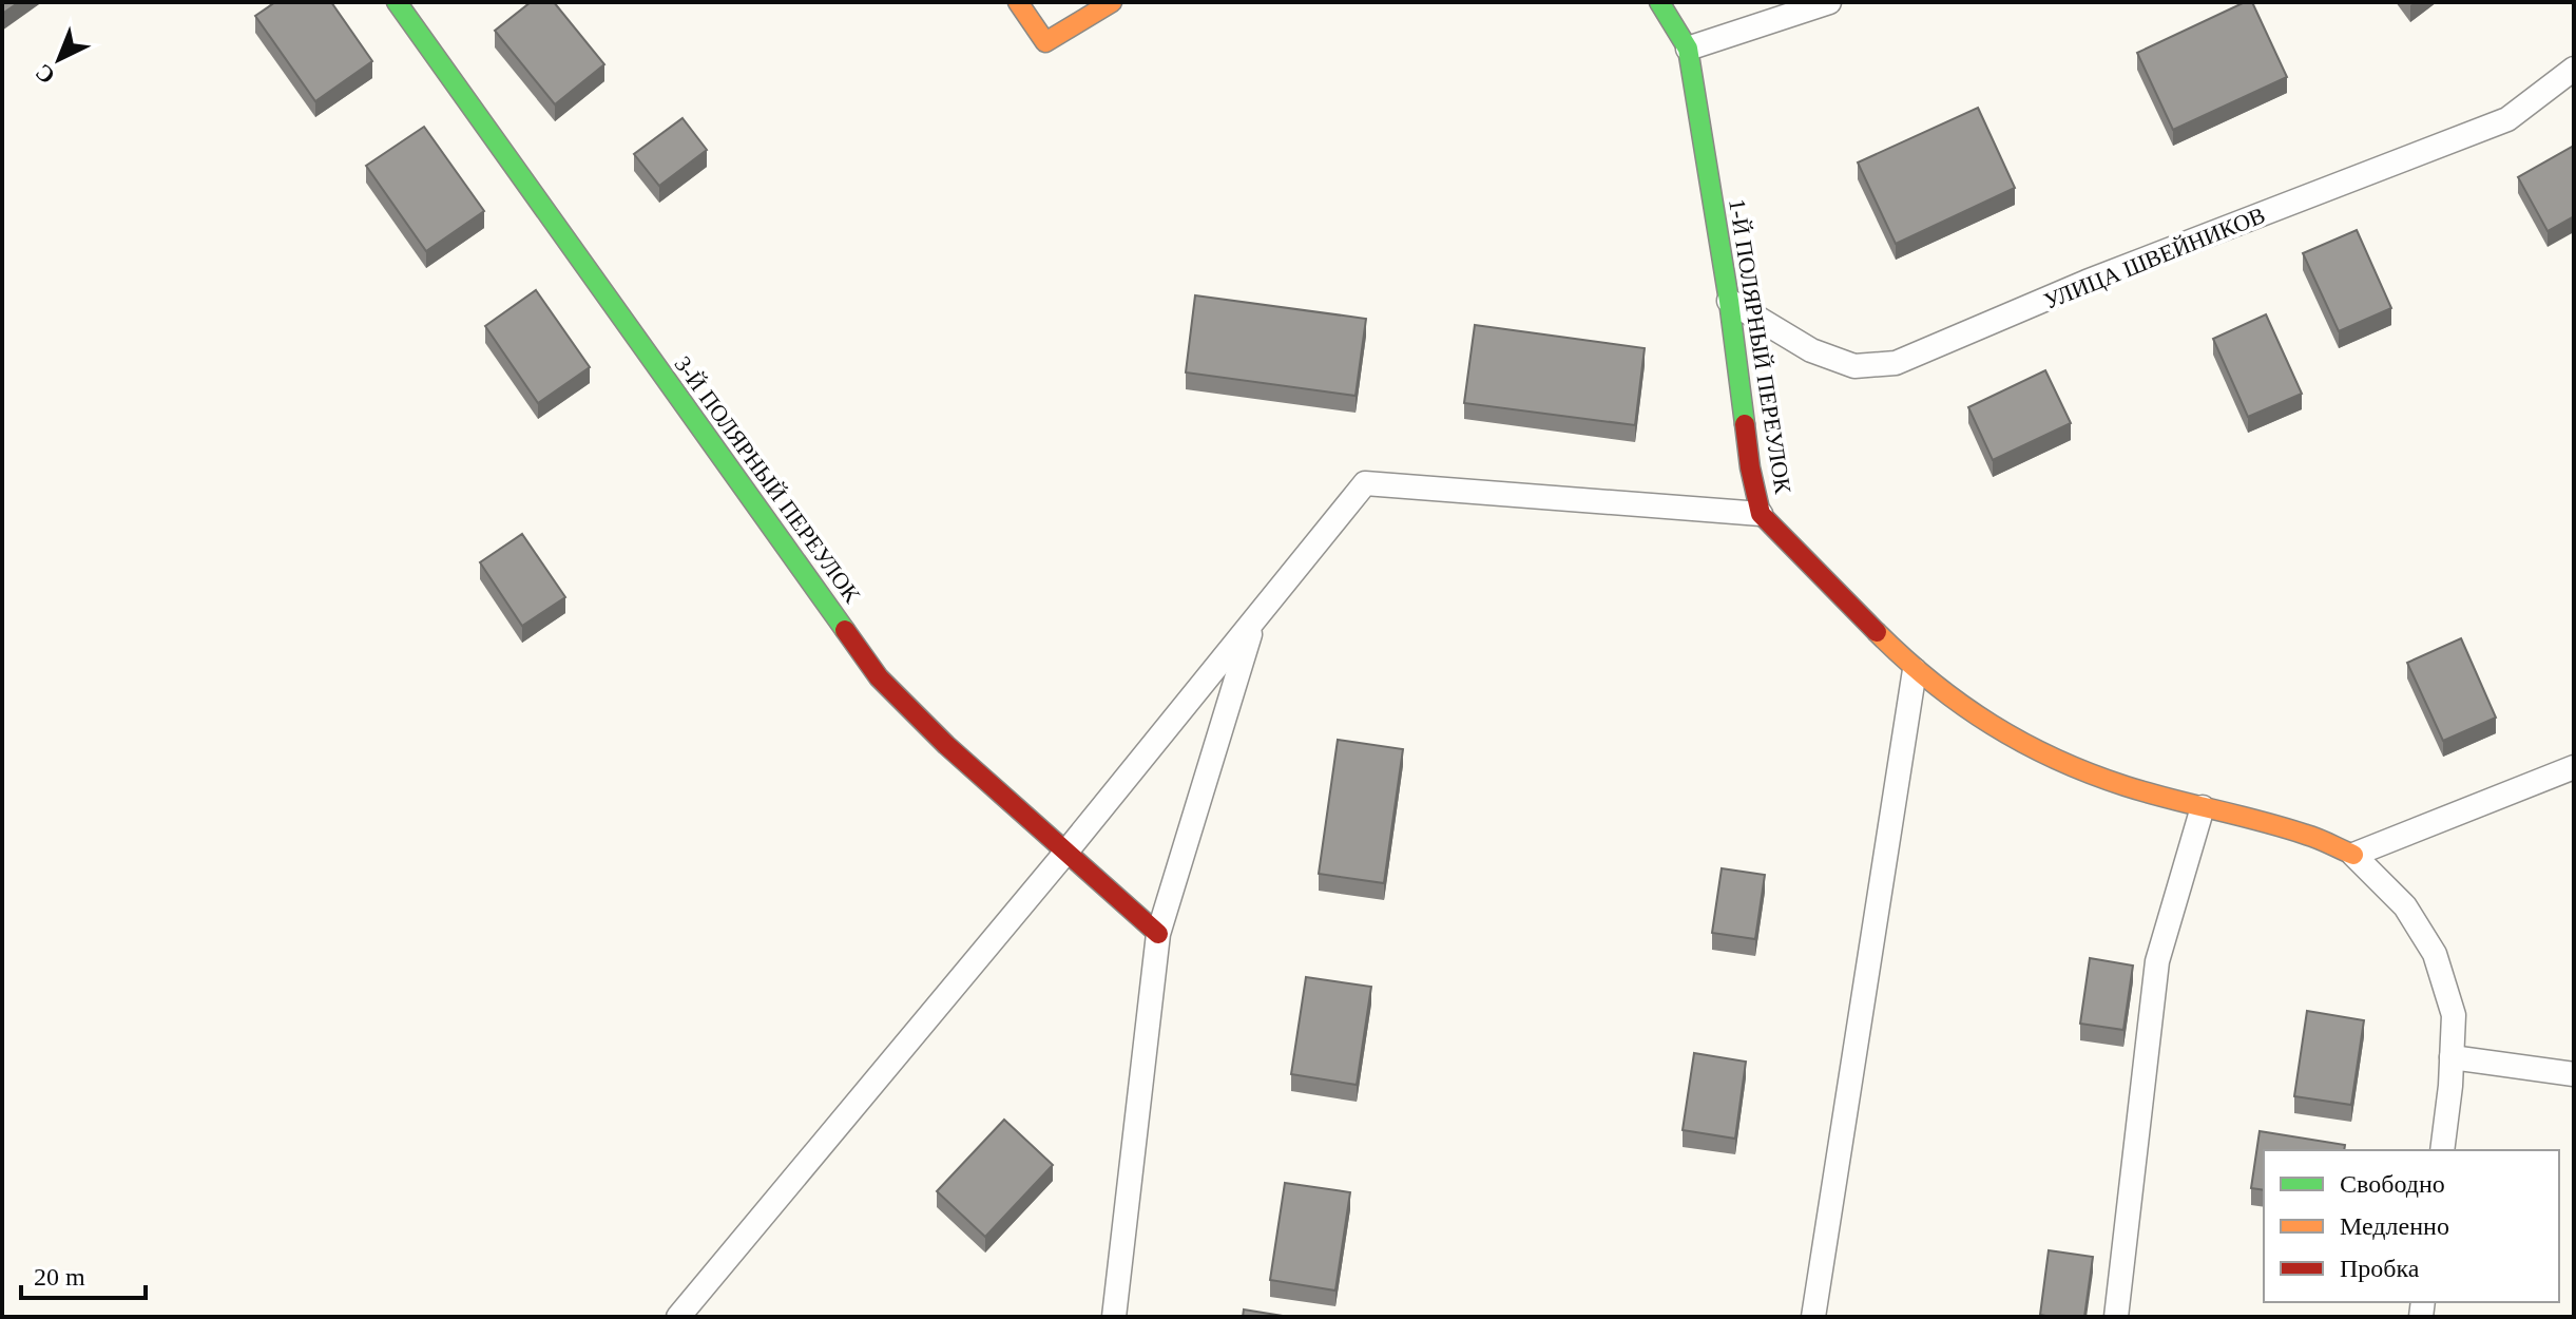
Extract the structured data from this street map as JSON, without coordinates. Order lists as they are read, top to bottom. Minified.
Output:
{"streets":{"street":["1-Й ПОЛЯРНЫЙ ПЕРЕУЛОК","3-Й ПОЛЯРНЫЙ ПЕРЕУЛОК"],"lane":["УЛИЦА ШВЕЙНИКОВ"]},"crossings":[["УЛИЦА ШВЕЙНИКОВ","1-Й ПОЛЯРНЫЙ ПЕРЕУЛОК"]],"legend":["Свободно","Медленно","Пробка"],"scale_bar":"20 m","north":"bottom left"}
